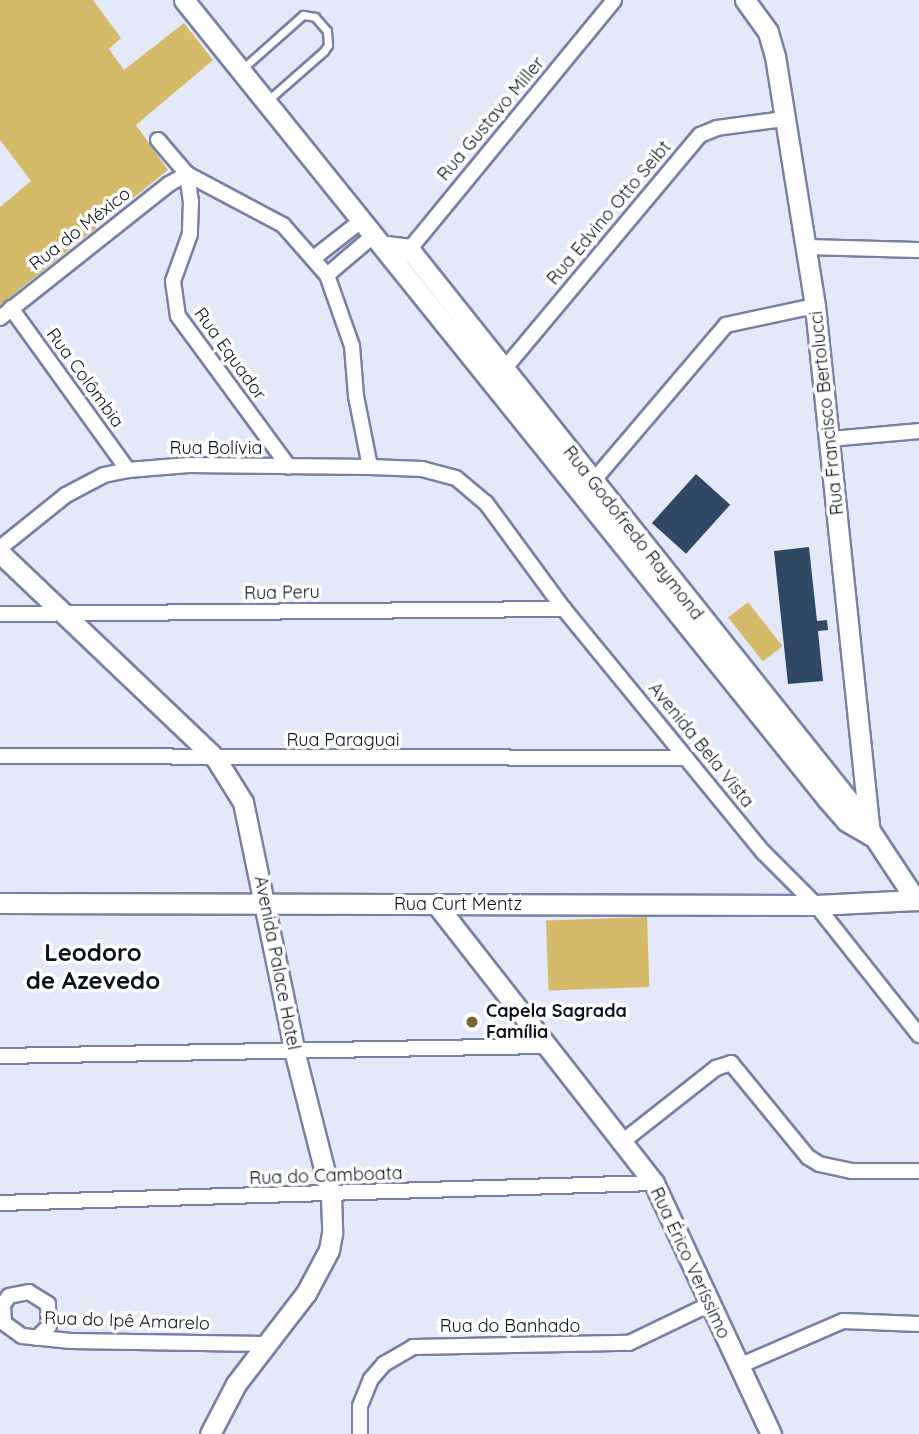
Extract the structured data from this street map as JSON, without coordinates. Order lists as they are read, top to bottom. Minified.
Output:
{"streets":{"main road":["Rua Francisco Bertolucci","Rua Godofredo Raymond","Rua Curt Mentz","Avenida Palace Hotel","Rua Érico Veríssimo"],"street":["Rua Gustavo Miller","Rua Edvino Otto Seibt","Rua do México","Rua Equador","Rua Colômbia","Rua Bolívia","Rua Peru","Rua Paraguai","Avenida Bela Vista","Rua do Camboata","Rua do Ipê Amarelo","Rua do Banhado"]},"crossings":[["Rua Gustavo Miller","Rua Godofredo Raymond"],["Rua Edvino Otto Seibt","Rua Francisco Bertolucci"],["Rua Edvino Otto Seibt","Rua Godofredo Raymond"],["Rua do México","Rua Equador"],["Rua do México","Rua Colômbia"],["Rua Equador","Rua Bolívia"],["Rua Colômbia","Rua Bolívia"],["Rua Francisco Bertolucci","Rua Godofredo Raymond"],["Rua Bolívia","Avenida Bela Vista"],["Rua Godofredo Raymond","Rua Curt Mentz"],["Rua Peru","Avenida Bela Vista"],["Rua Peru","Avenida Palace Hotel"],["Rua Paraguai","Avenida Bela Vista"],["Rua Paraguai","Avenida Palace Hotel"],["Avenida Bela Vista","Rua Curt Mentz"],["Rua Curt Mentz","Avenida Palace Hotel"],["Rua Curt Mentz","Rua Érico Veríssimo"],["Avenida Palace Hotel","Rua do Camboata"],["Avenida Palace Hotel","Rua do Ipê Amarelo"],["Rua do Camboata","Rua Érico Veríssimo"],["Rua Érico Veríssimo","Rua do Banhado"]],"districts":["Leodoro de Azevedo"],"places":["Capela Sagrada Família"]}
